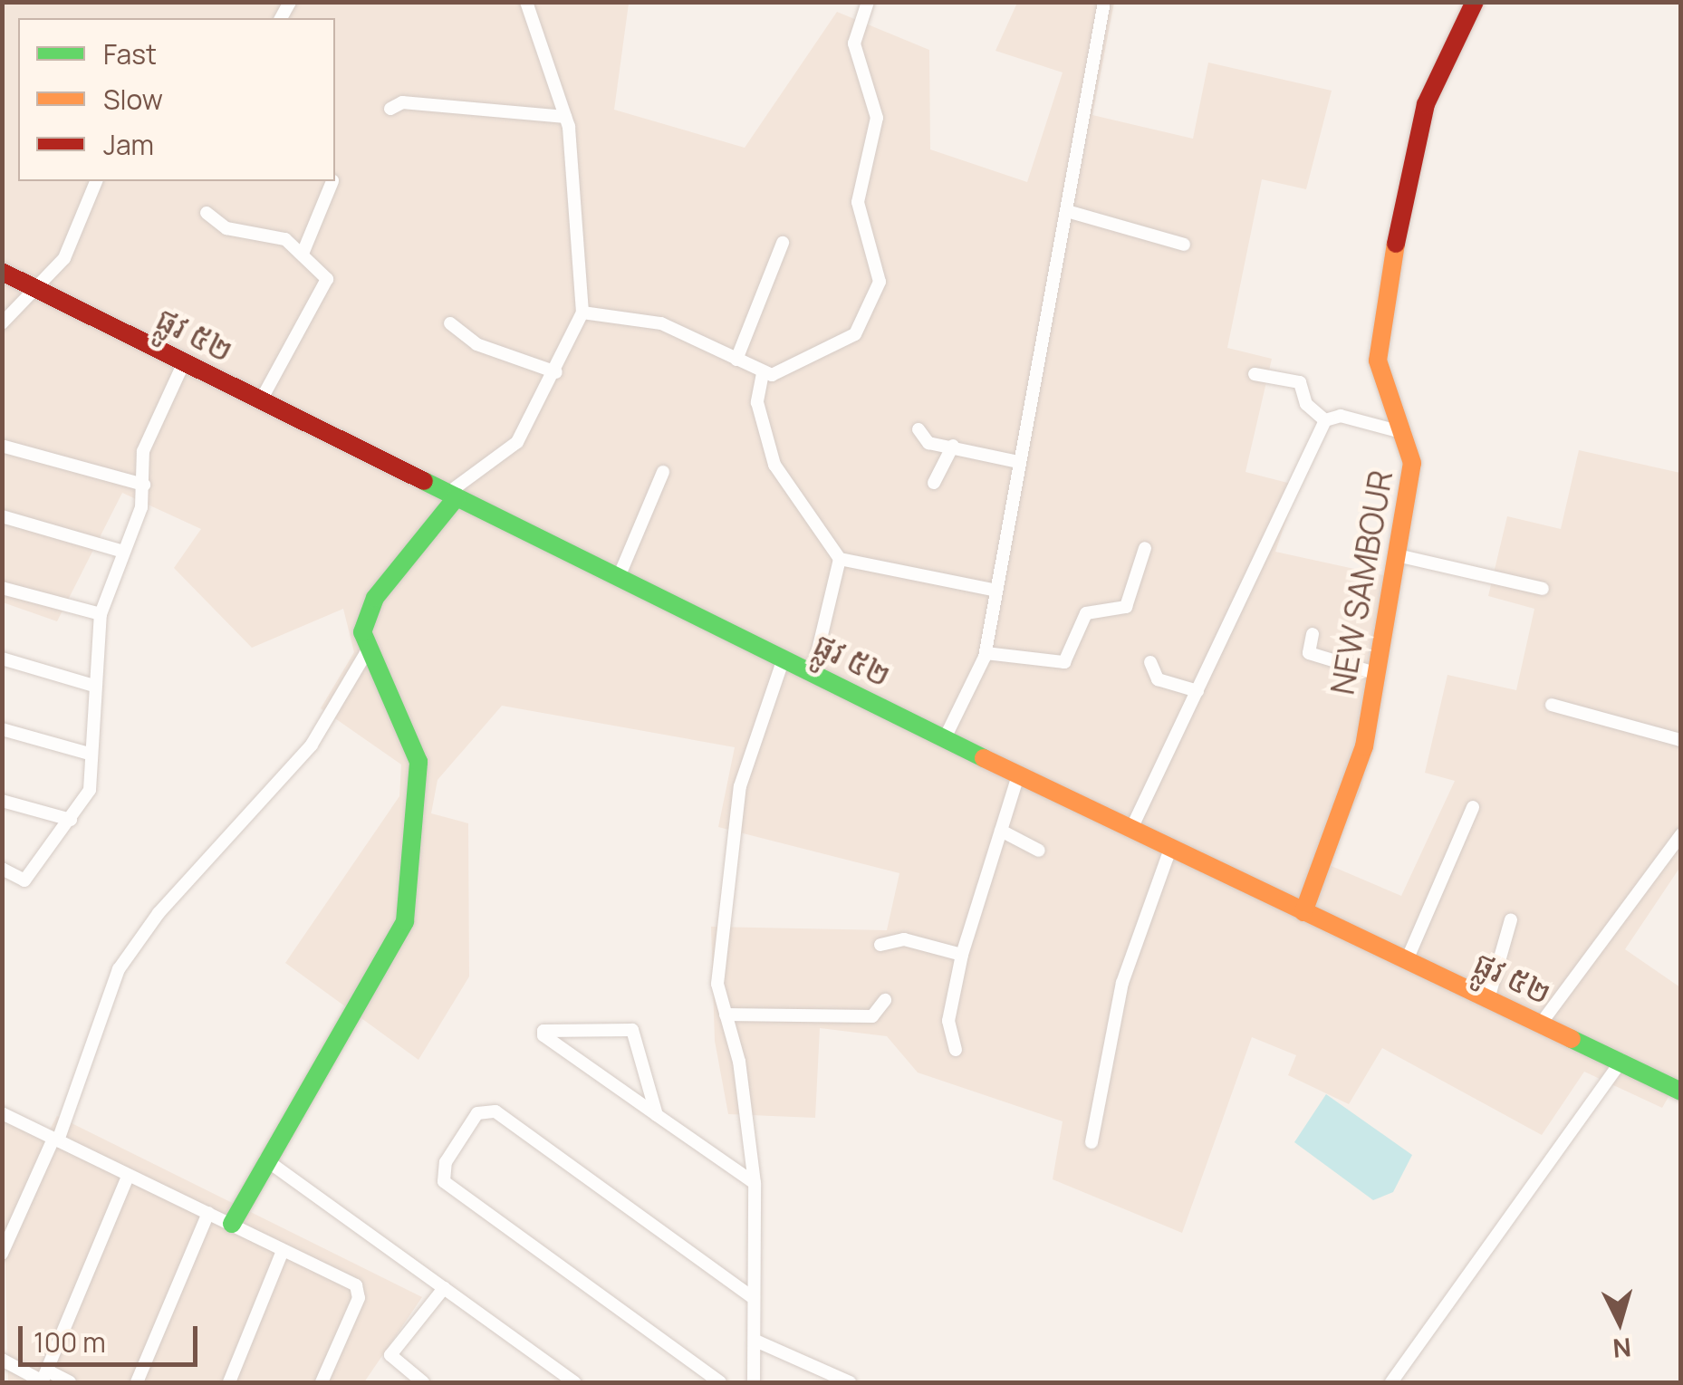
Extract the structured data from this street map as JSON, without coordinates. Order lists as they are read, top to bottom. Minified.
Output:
{"streets":{"street":["ផ្លូវ ៥២","NEW SAMBOUR"]},"crossings":[["ផ្លូវ ៥២","NEW SAMBOUR"]],"legend":["Fast","Slow","Jam"],"scale_bar":"100 m","north":"bottom"}
